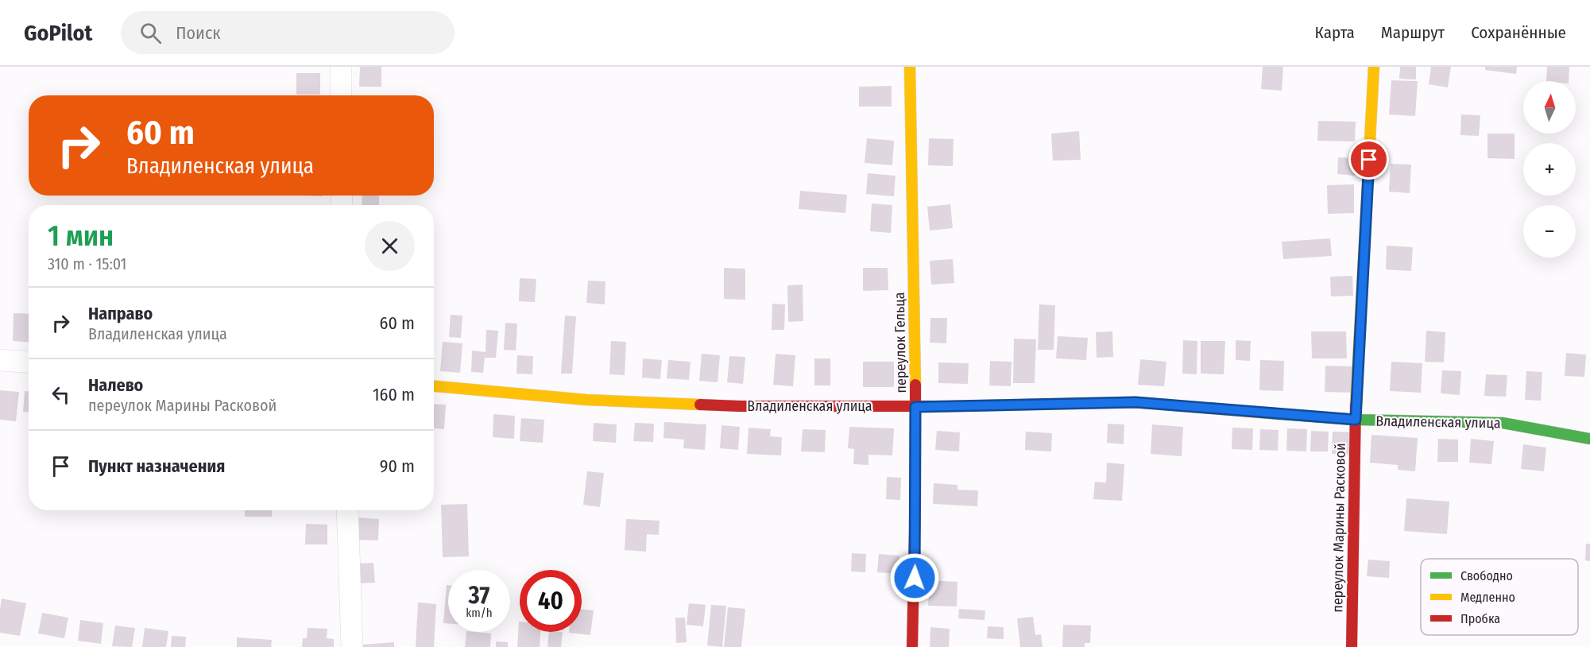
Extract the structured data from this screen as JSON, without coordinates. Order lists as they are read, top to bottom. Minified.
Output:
{"streets":{"street":["переулок Гельца","Владиленская улица","переулок Марины Расковой"]},"crossings":[["переулок Гельца","Владиленская улица"],["Владиленская улица","переулок Марины Расковой"]],"legend":["Свободно","Медленно","Пробка"],"north":"top","page":{"header":"GoPilot","search":"Поиск","nav":["Карта","Маршрут","Сохранённые"],"map_buttons":["+","−"],"turn":["60 m","Владиленская улица"],"heading":["1 мин","310 m · 15:01"],"list":[{"name":"Направо","note":"Владиленская улица","value":"60 m"},{"name":"Налево","note":"переулок Марины Расковой","value":"160 m"},{"name":"Пункт назначения","value":"90 m"}],"speed":"37 km/h","limit":"40"}}
